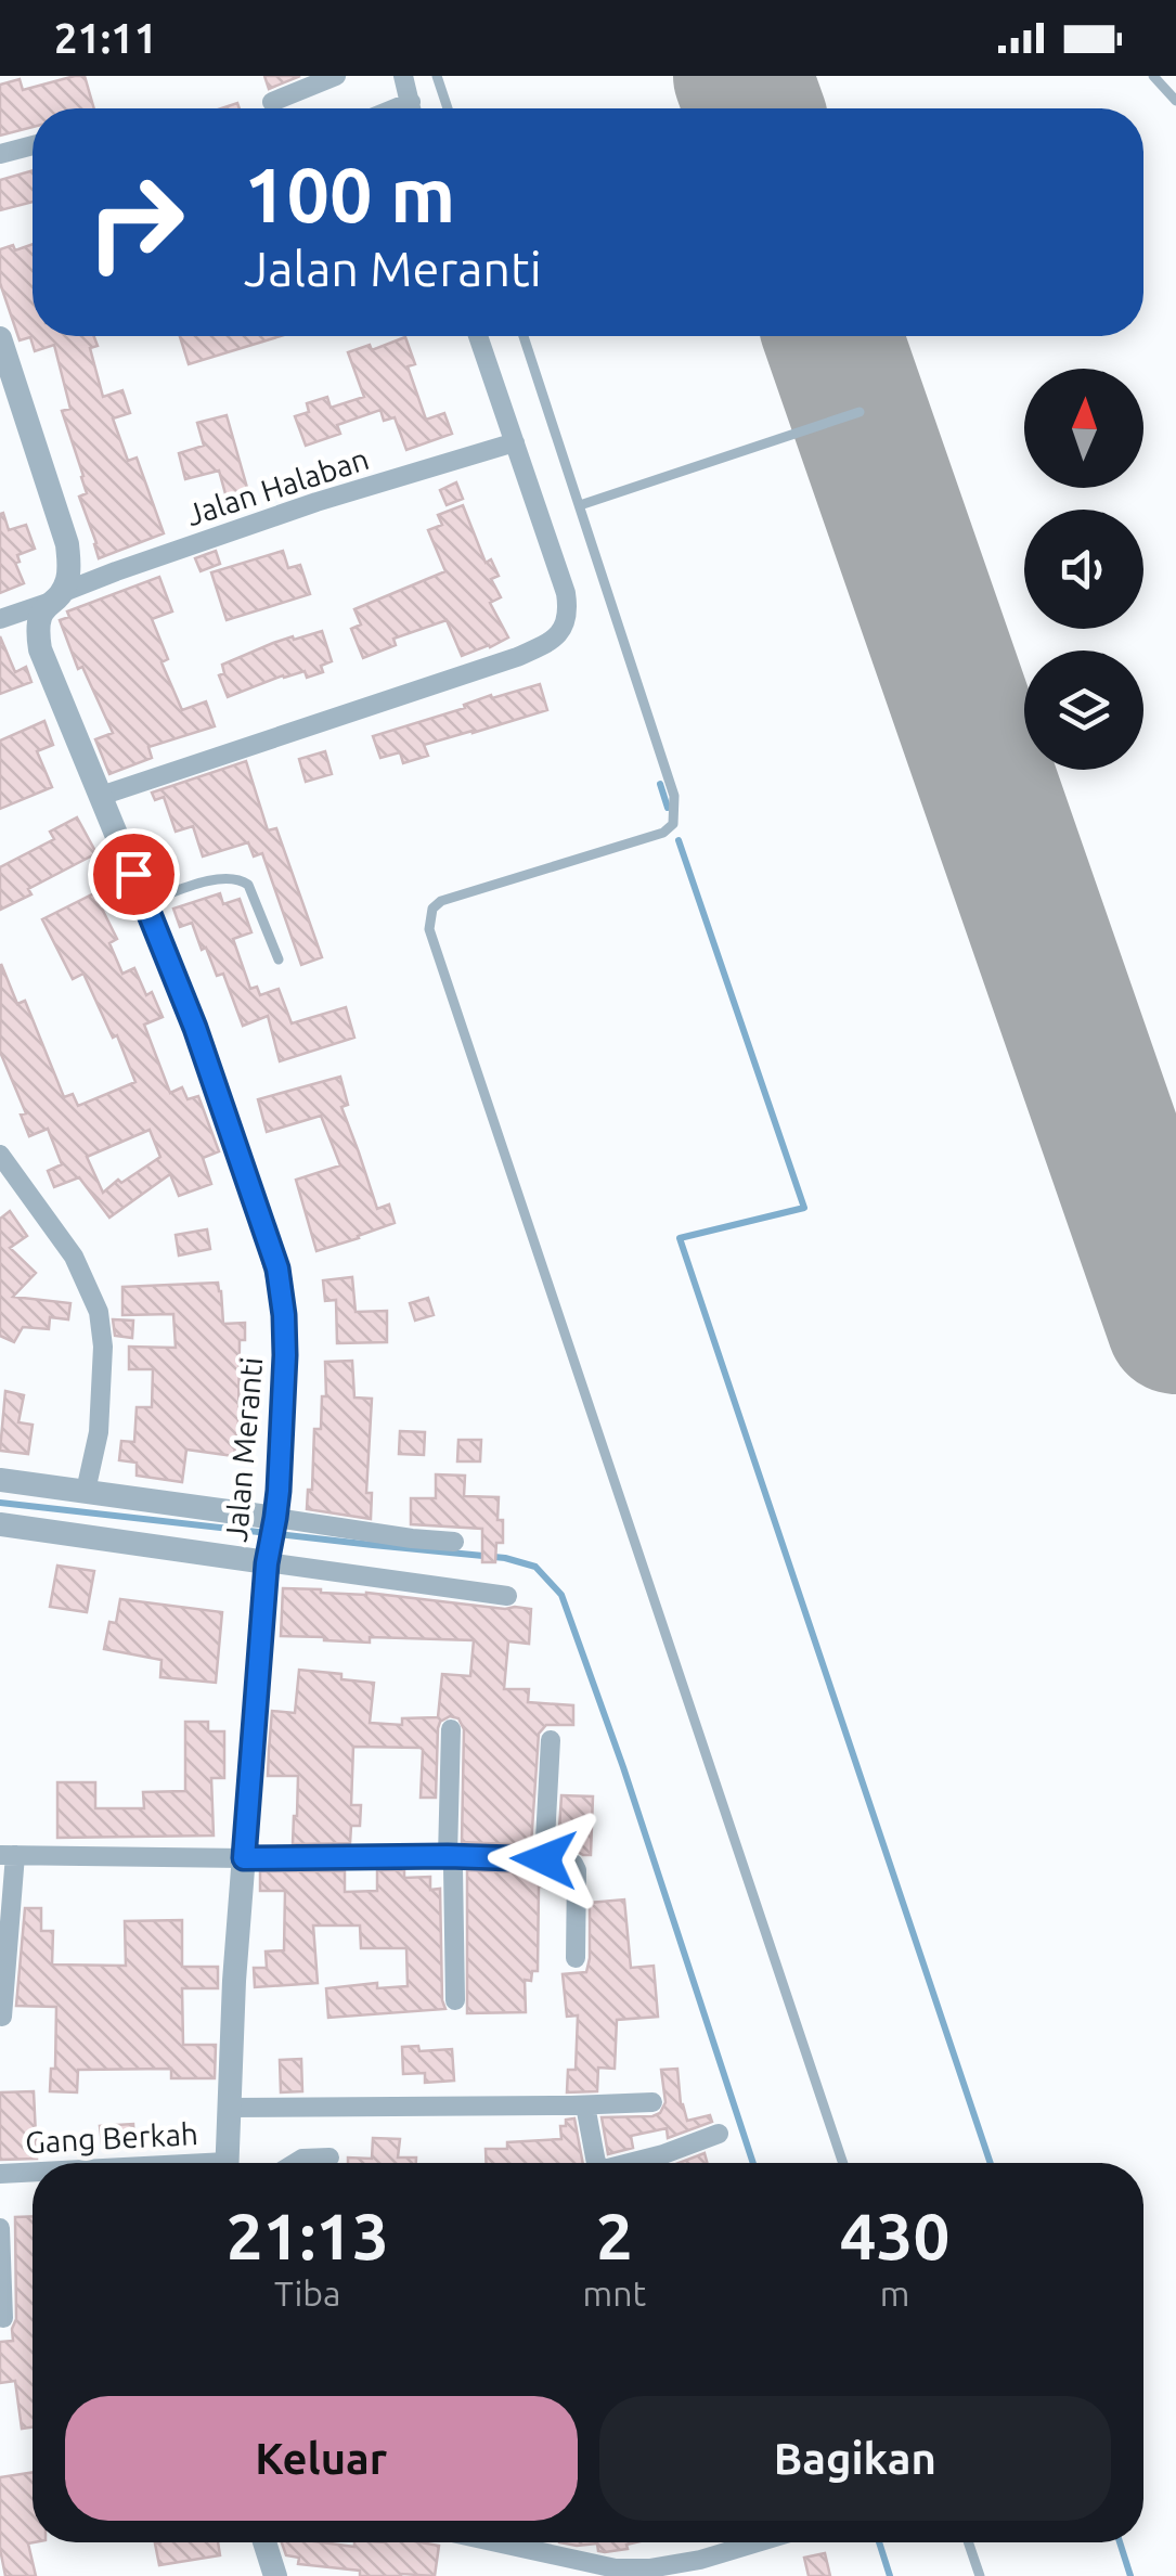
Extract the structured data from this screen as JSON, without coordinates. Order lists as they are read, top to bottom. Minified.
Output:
{"streets":{"street":["Jalan Halaban","Jalan Meranti","Gang Berkah"]},"crossings":[["Jalan Halaban","Jalan Meranti"]],"north":"top","page":{"status":"21:11","turn":["100 m","Jalan Meranti"],"eta":["21:13","Tiba","2","mnt","430","m"],"buttons":["Keluar","Bagikan"]}}
